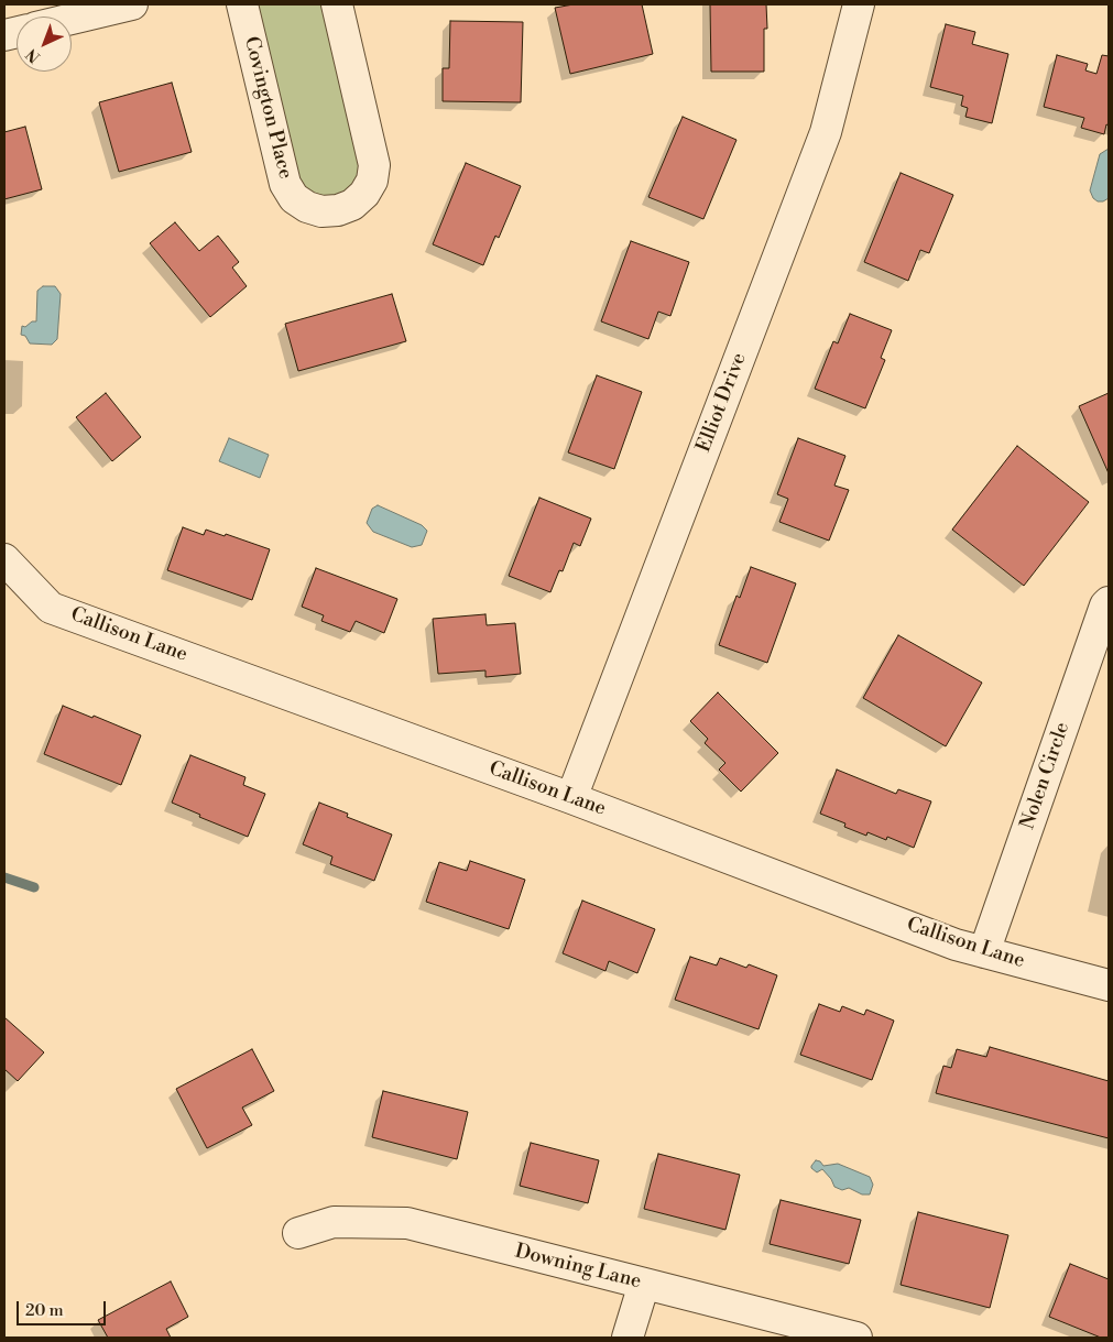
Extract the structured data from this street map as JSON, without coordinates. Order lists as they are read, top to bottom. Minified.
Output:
{"streets":{"street":["Covington Place","Elliot Drive","Callison Lane","Nolen Circle","Downing Lane"]},"crossings":[["Elliot Drive","Callison Lane"],["Callison Lane","Nolen Circle"]],"scale_bar":"20 m","north":"bottom left"}
